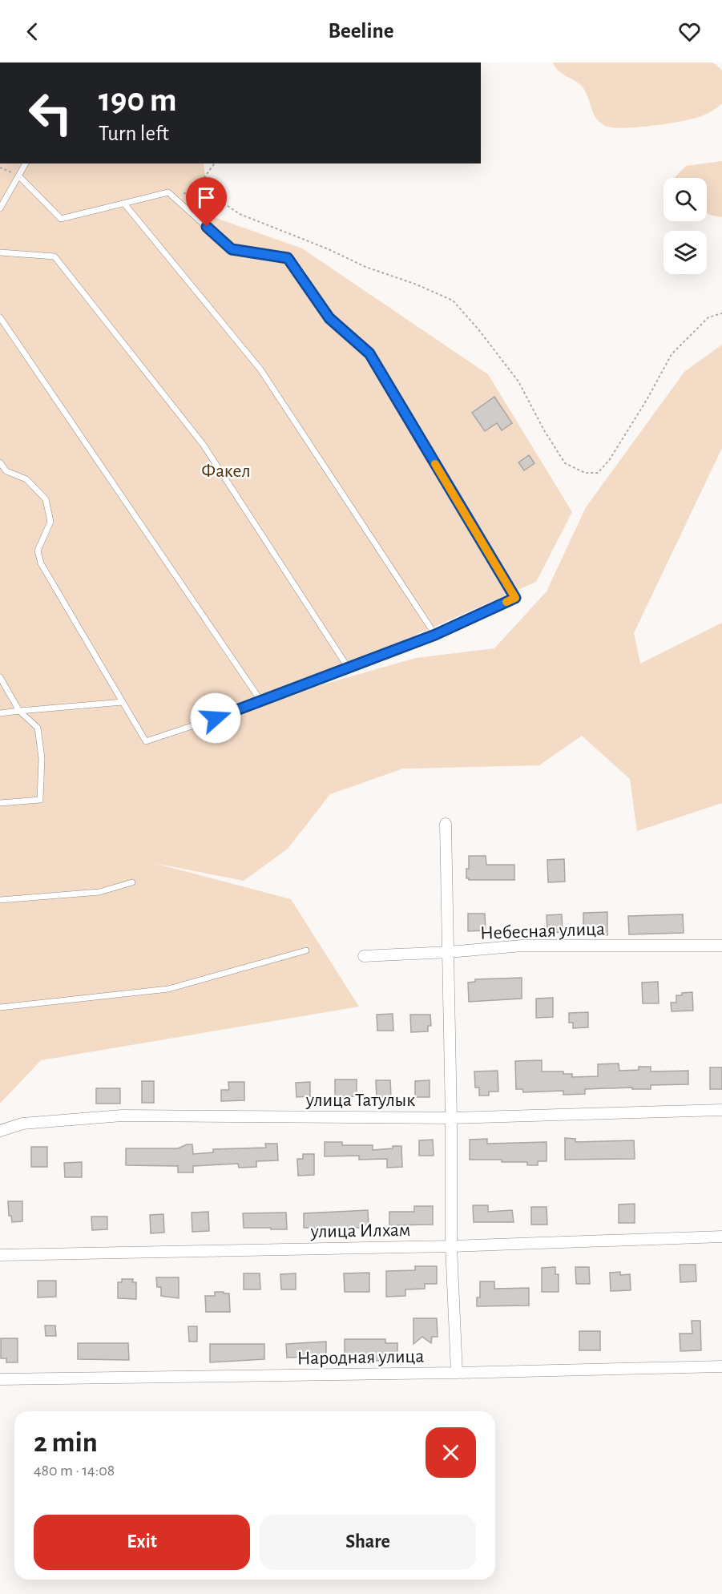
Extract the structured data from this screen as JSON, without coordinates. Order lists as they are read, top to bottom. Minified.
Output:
{"streets":{"street":["Небесная улица","улица Татулык","улица Илхам","Народная улица"]},"parks":["Факел"],"page":{"header":"Beeline","turn":["190 m","Turn left"],"heading":["2 min","480 m · 14:08"],"buttons":["Exit","Share"]}}
